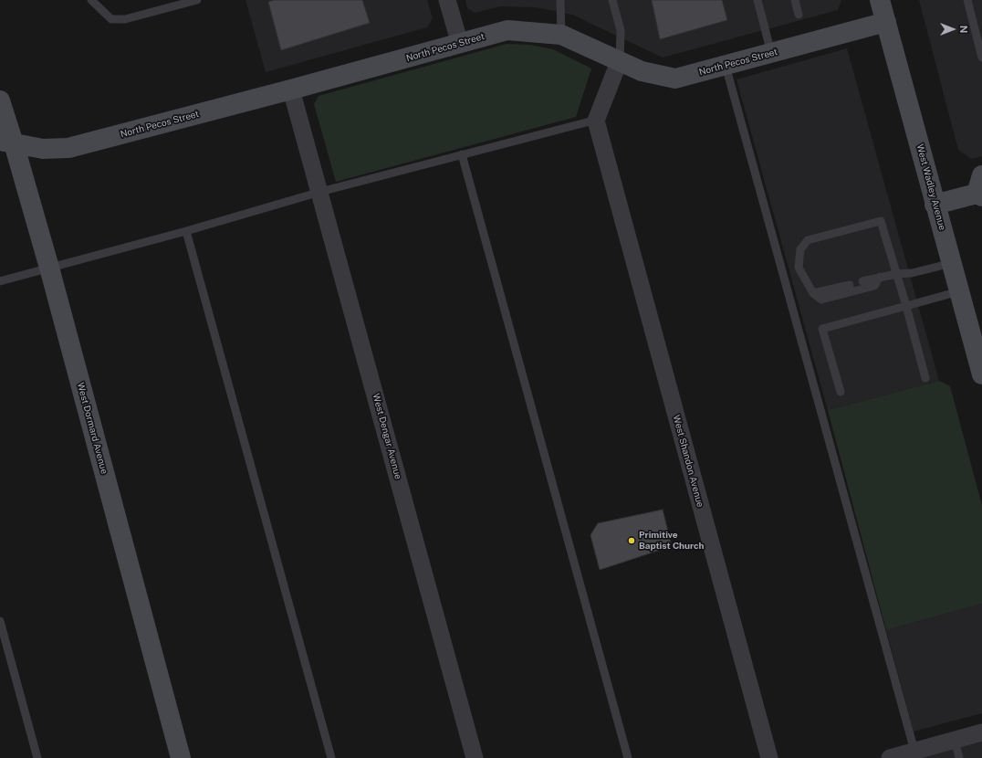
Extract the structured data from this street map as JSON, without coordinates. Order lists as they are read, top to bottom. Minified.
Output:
{"streets":{"street":["North Pecos Street","West Wadley Avenue","West Dormard Avenue","West Dengar Avenue","West Shandon Avenue"]},"crossings":[["North Pecos Street","West Wadley Avenue"],["North Pecos Street","West Dormard Avenue"],["North Pecos Street","West Dengar Avenue"]],"places":["Primitive Baptist Church"],"north":"right"}
